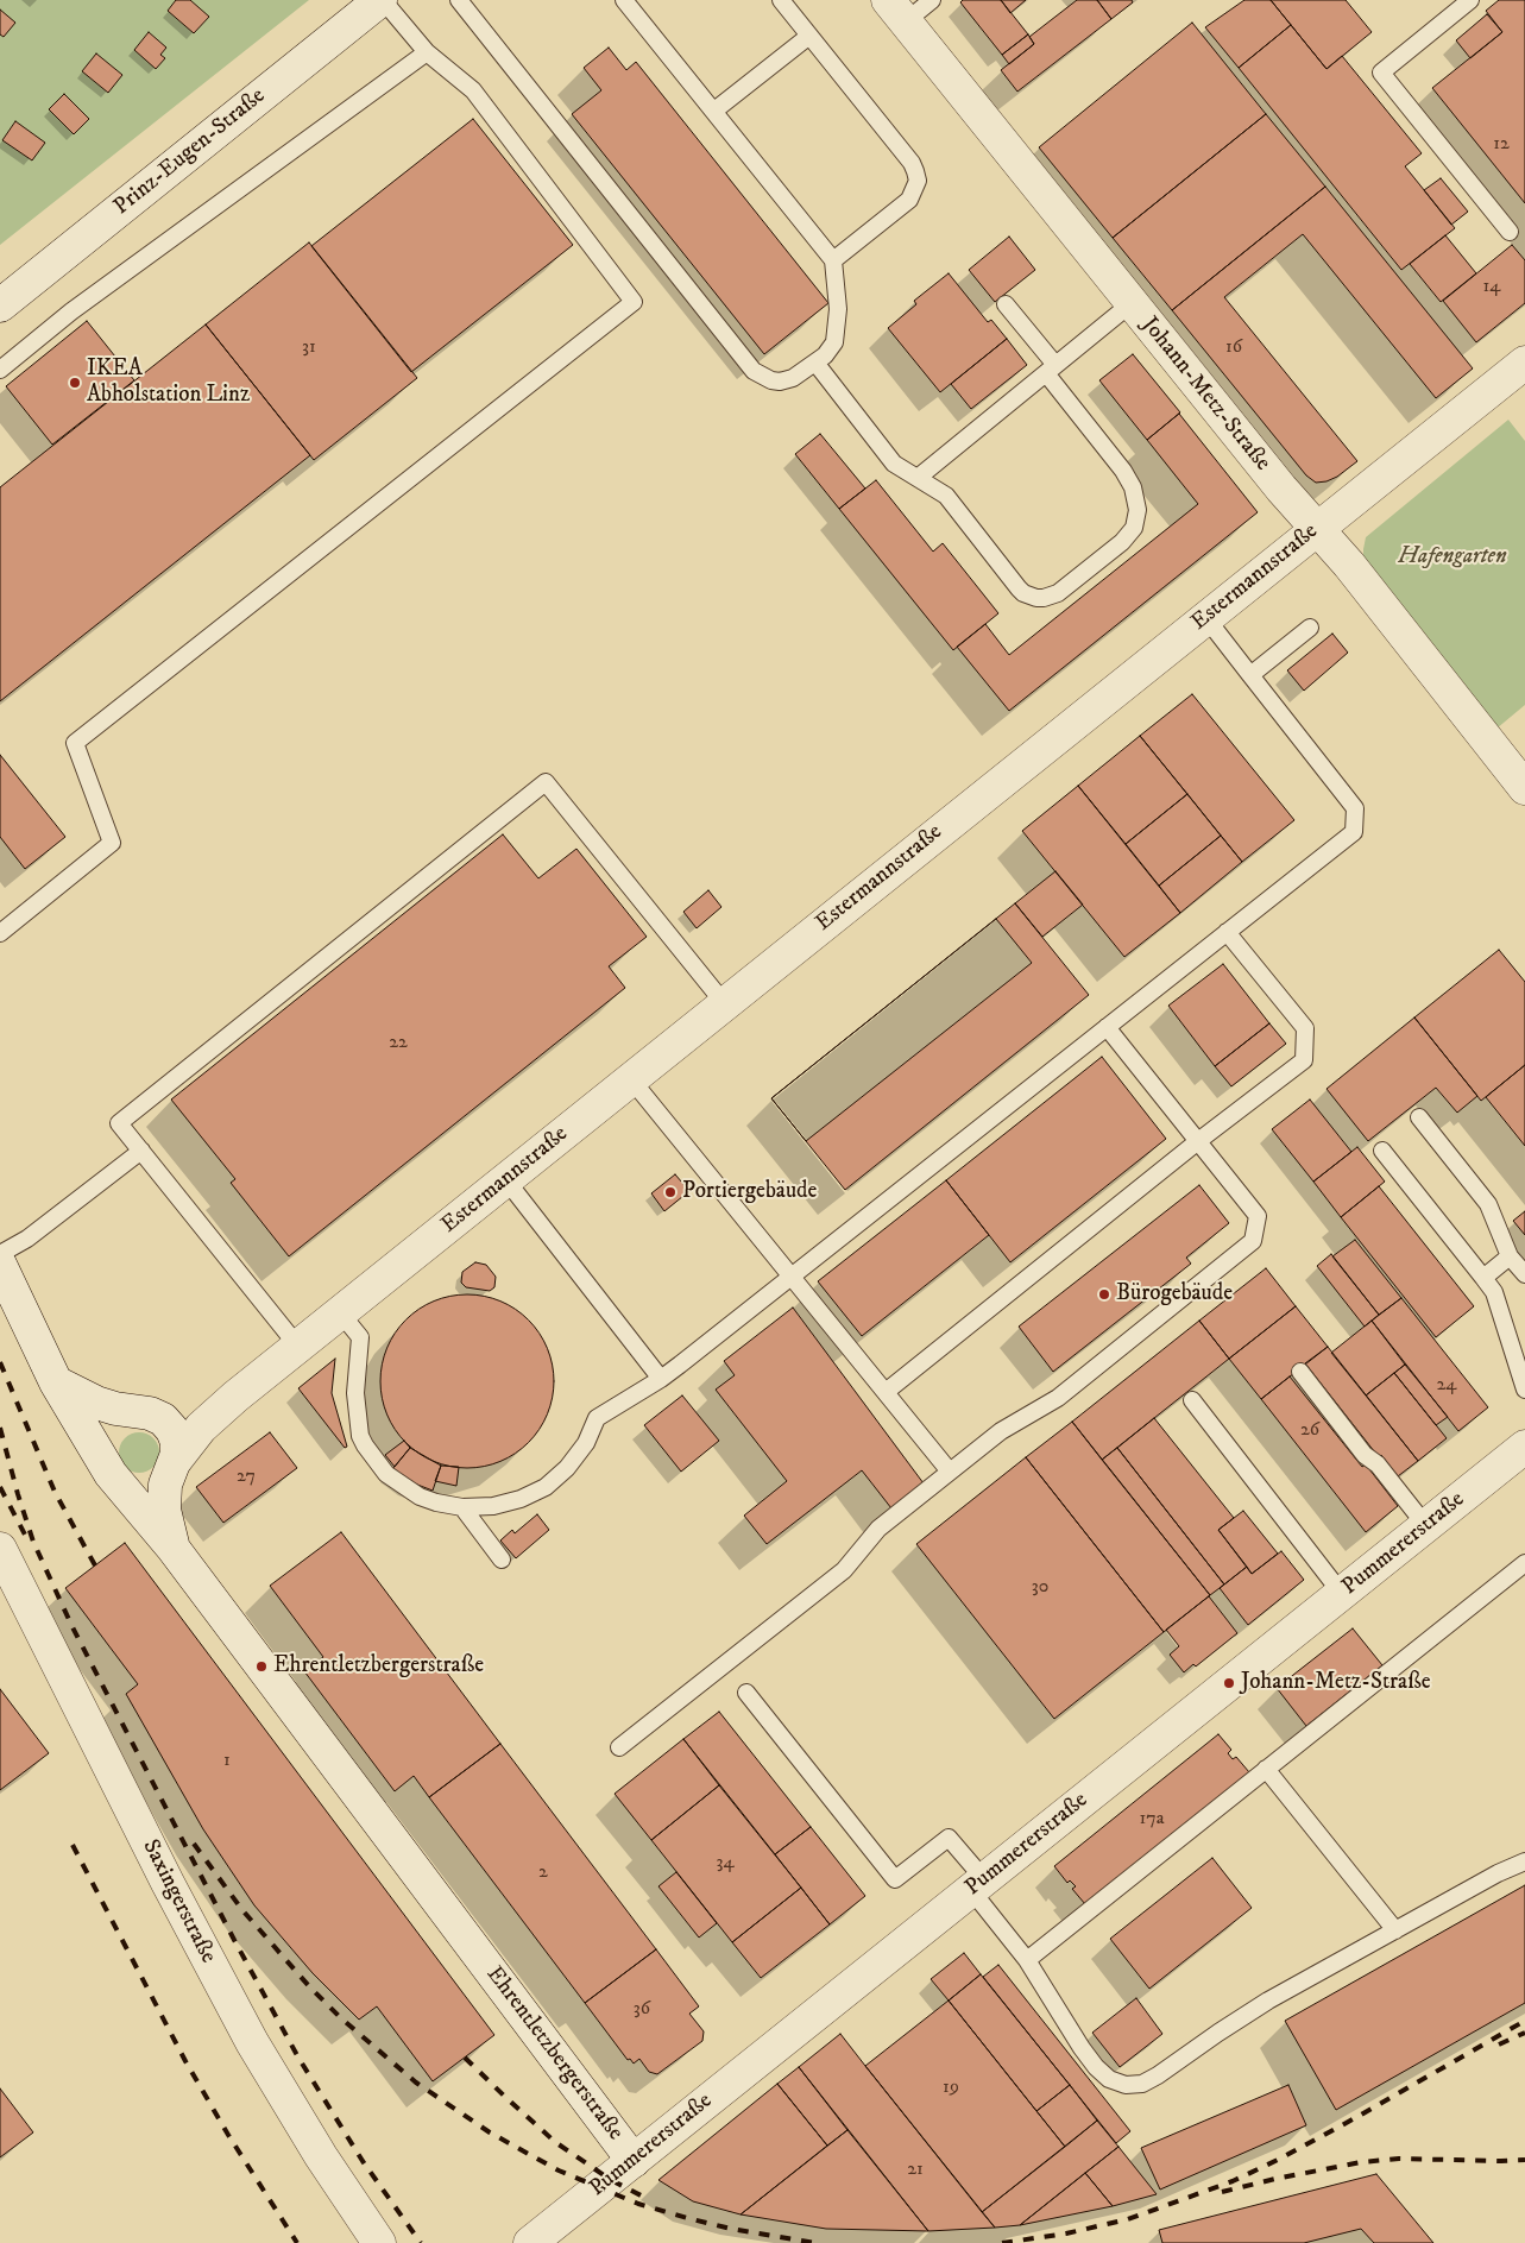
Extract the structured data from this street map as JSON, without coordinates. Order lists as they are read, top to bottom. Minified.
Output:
{"streets":{"street":["Prinz-Eugen-Straße","Johann-Metz-Straße","Estermannstraße","Pummererstraße","Saxingerstraße","Ehrentletzbergerstraße"]},"crossings":[["Johann-Metz-Straße","Estermannstraße"],["Estermannstraße","Ehrentletzbergerstraße"],["Pummererstraße","Ehrentletzbergerstraße"]],"parks":["Hafengarten"],"places":["IKEA Abholstation Linz","Portiergebäude","Bürogebäude","Ehrentletzbergerstraße","Johann-Metz-Straße"],"house_numbers":["12","14","31","16","22","24","26","27","30","1","17a","34","2","36","19","21"]}
